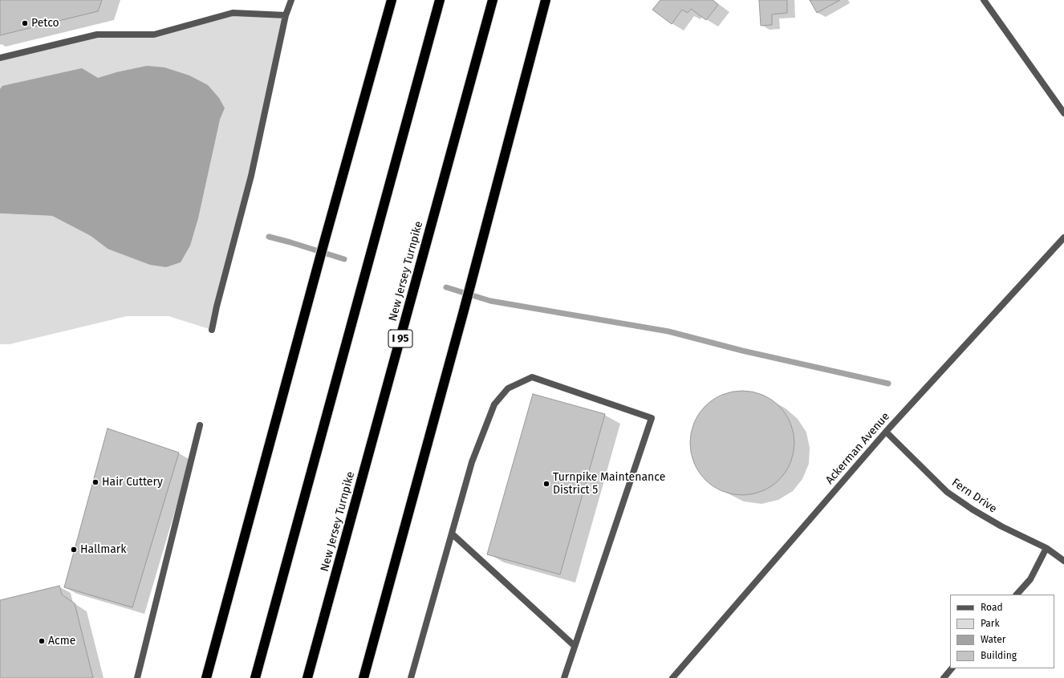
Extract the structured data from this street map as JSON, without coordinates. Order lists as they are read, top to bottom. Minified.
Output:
{"streets":{"highway":["New Jersey Turnpike","I 95"],"street":["Ackerman Avenue","Fern Drive"]},"crossings":[["Ackerman Avenue","Fern Drive"]],"places":["Petco","Hair Cuttery","Turnpike Maintenance District 5","Hallmark","Acme"],"legend":["Road","Park","Water","Building"]}
